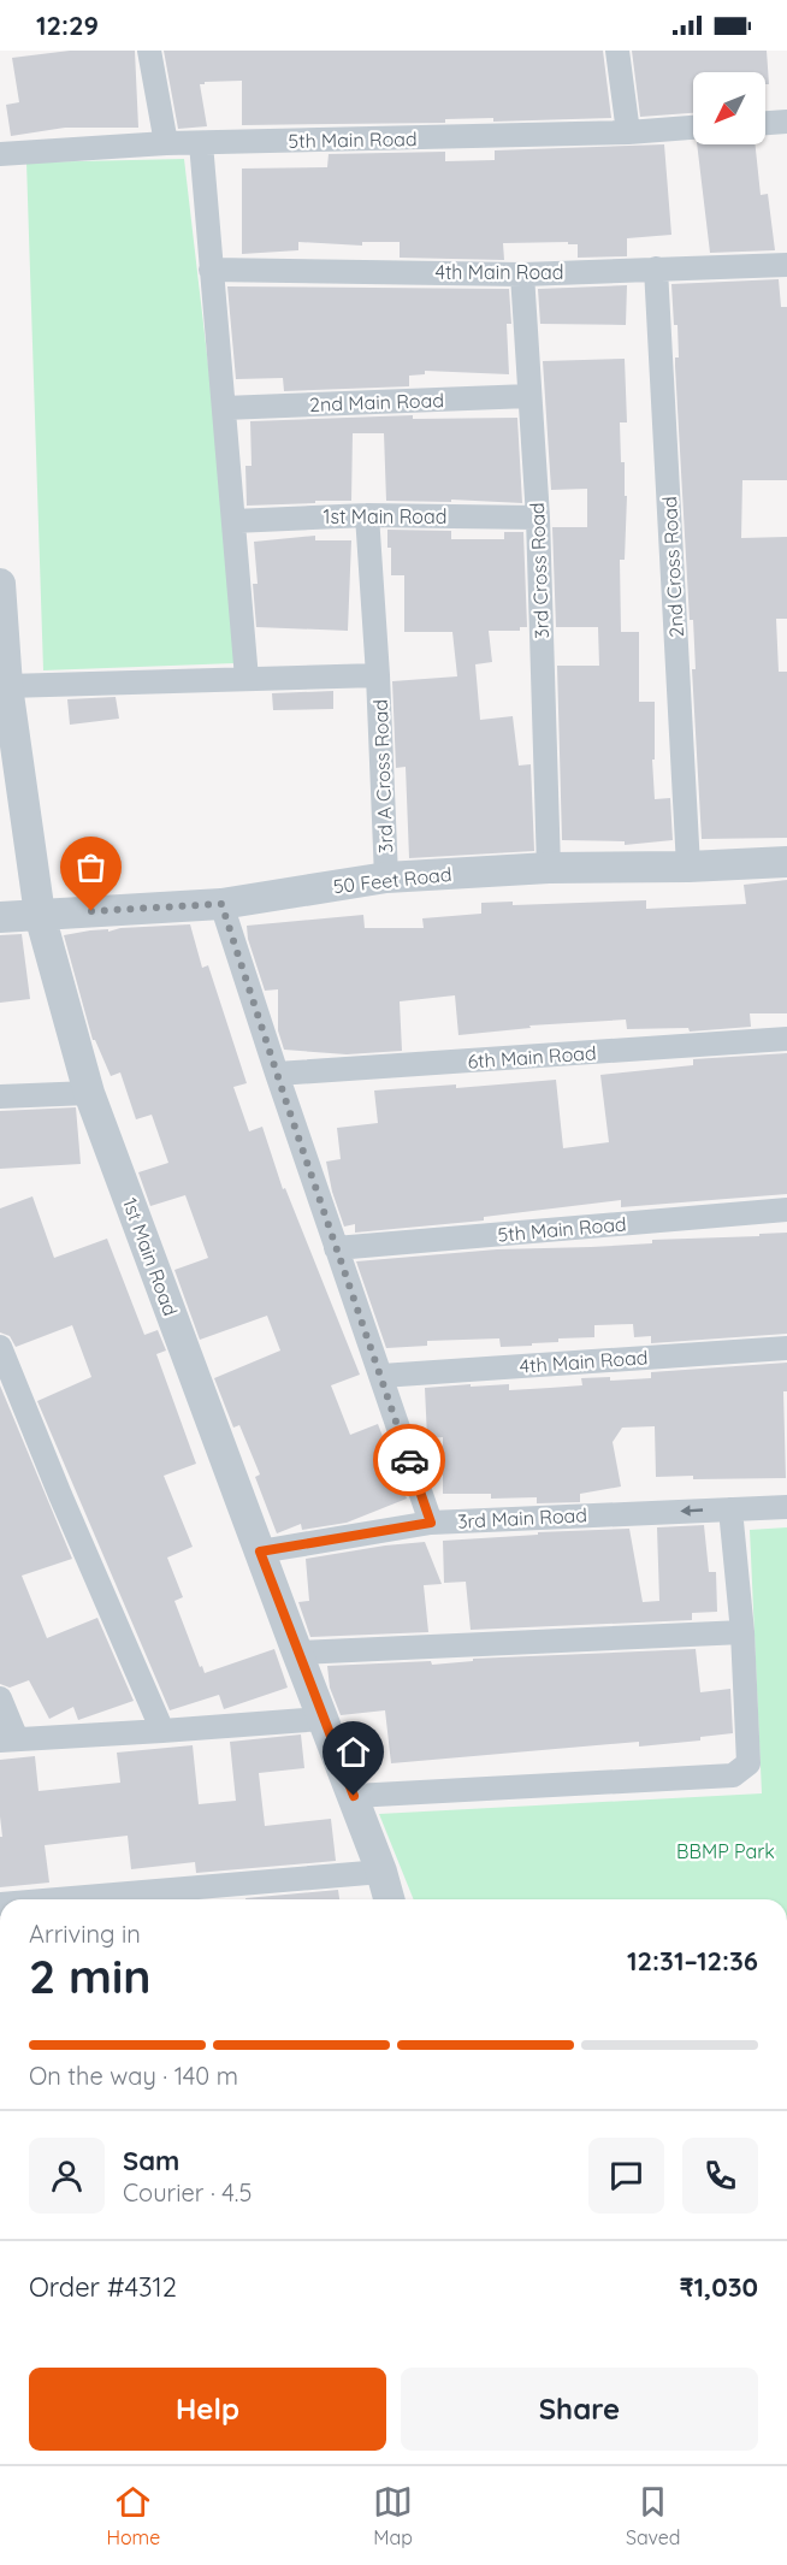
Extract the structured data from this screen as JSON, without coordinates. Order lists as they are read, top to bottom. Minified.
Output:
{"streets":{"street":["5th Main Road","4th Main Road","2nd Main Road","1st Main Road","2nd Cross Road","3rd Cross Road","3rd A Cross Road","50 Feet Road","6th Main Road","3rd Main Road"]},"crossings":[["4th Main Road","2nd Cross Road"],["4th Main Road","3rd Cross Road"],["2nd Main Road","3rd Cross Road"],["1st Main Road","3rd Cross Road"],["1st Main Road","3rd A Cross Road"],["1st Main Road","50 Feet Road"],["1st Main Road","3rd Main Road"],["2nd Cross Road","50 Feet Road"],["3rd Cross Road","50 Feet Road"],["3rd A Cross Road","50 Feet Road"]],"parks":["BBMP Park"],"north":"bottom left","page":{"status":"12:29","heading":["2 min","Arriving in","12:31–12:36"],"panel":["Sam","Courier · 4.5","Order #4312","₹1,030"],"bar":"On the way · 140 m","buttons":["Help","Share"],"tabs":["Home","Map","Saved"]}}
